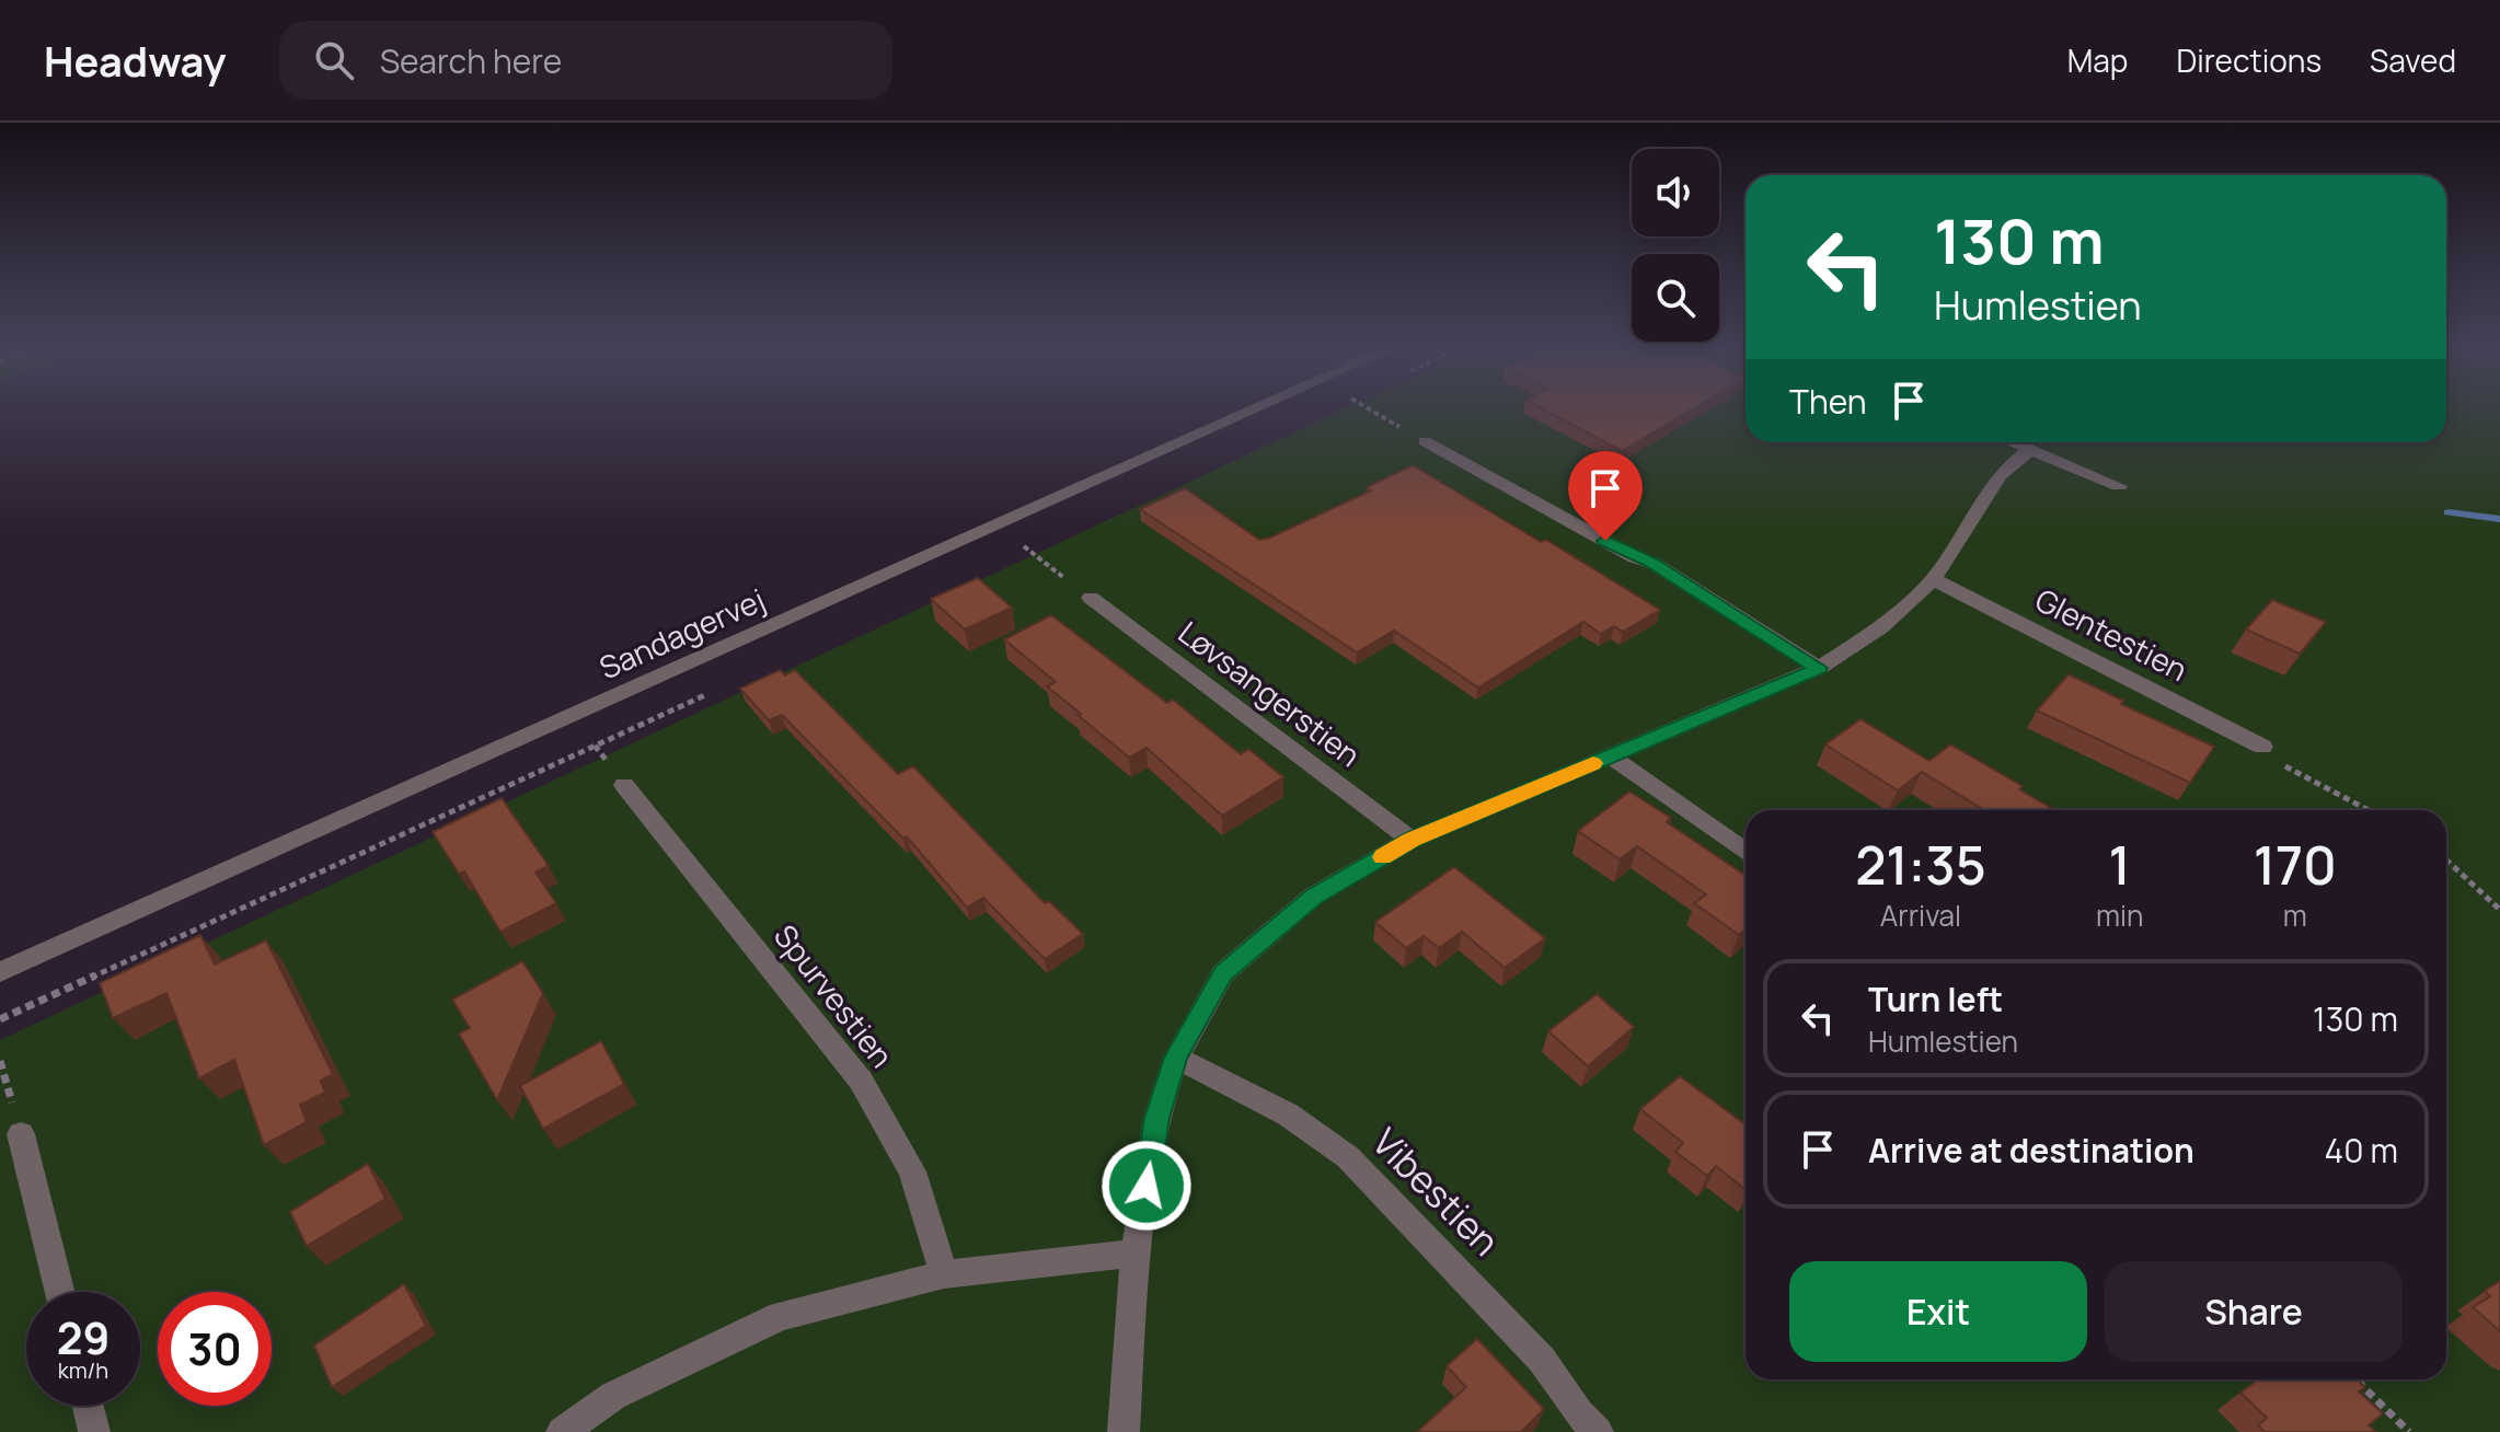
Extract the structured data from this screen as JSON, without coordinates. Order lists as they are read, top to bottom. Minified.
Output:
{"streets":{"street":["Sandagervej","Glentestien","Løvsangerstien","Spurvestien","Vibestien"]},"page":{"header":"Headway","search":"Search here","nav":["Map","Directions","Saved"],"turn":["130 m","Humlestien"],"then":"Then","eta":["21:35","Arrival","1","min","170","m"],"list":[{"name":"Turn left","note":"Humlestien","value":"130 m"},{"name":"Arrive at destination","value":"40 m"}],"buttons":["Exit","Share"],"speed":"29 km/h","limit":"30"}}
